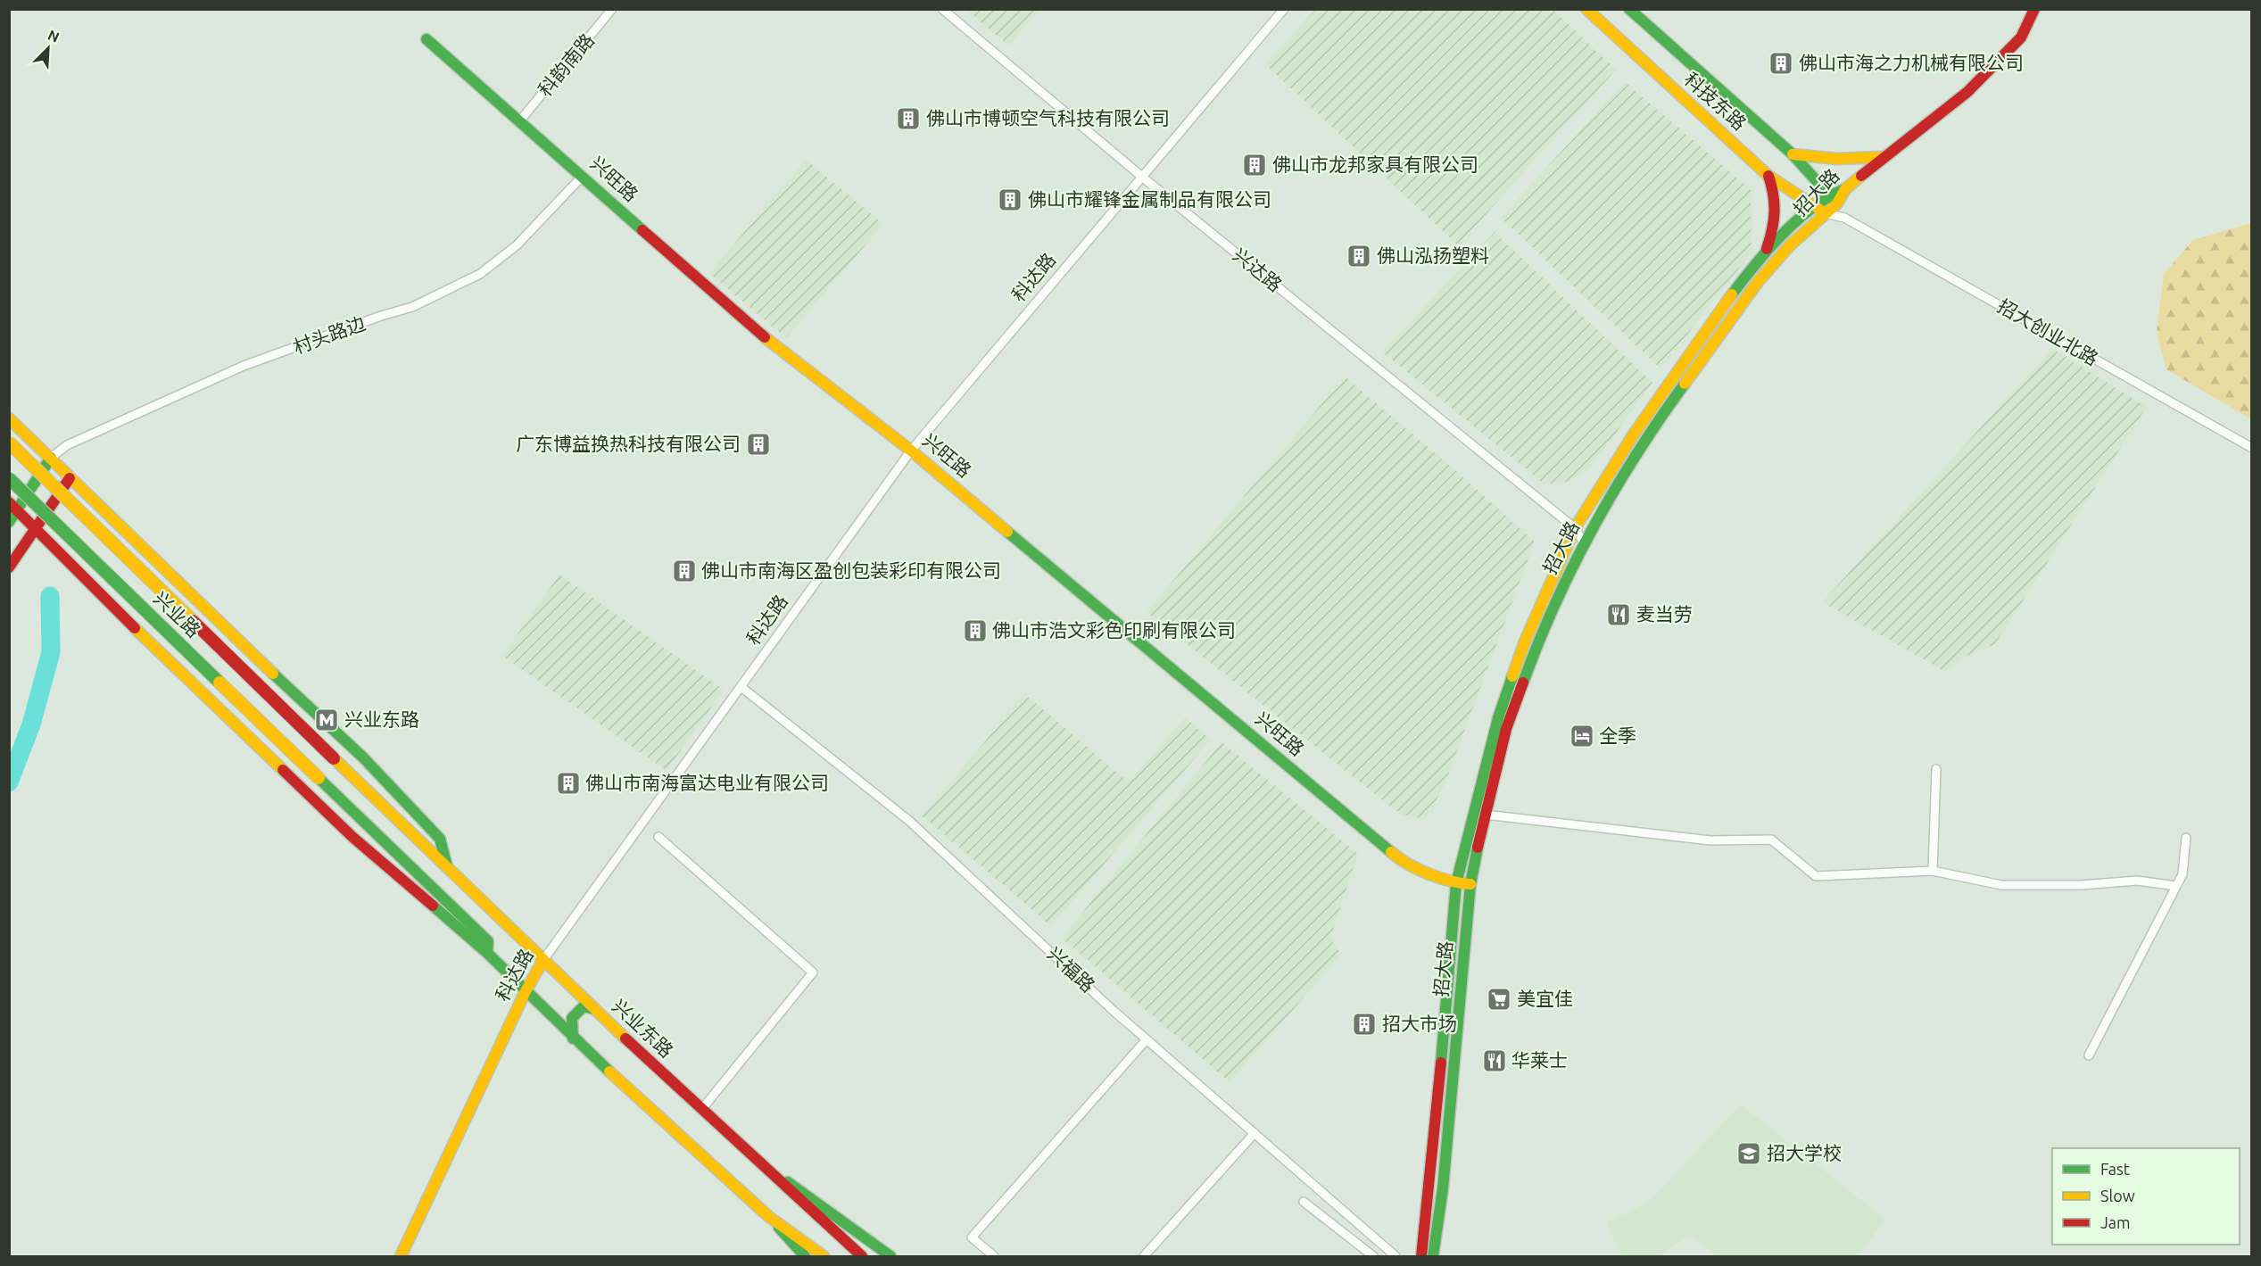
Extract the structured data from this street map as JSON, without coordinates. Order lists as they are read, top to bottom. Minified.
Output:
{"streets":{"main road":["科技东路","兴旺路","招大路","科达路","兴业路","兴业东路"],"street":["科韵南路","兴达路","招大创业北路","村头路边","兴福路"]},"crossings":[["科韵南路","兴旺路"],["科技东路","招大路"],["科技东路","招大创业北路"],["兴旺路","招大路"],["兴旺路","科达路"],["兴旺路","村头路边"],["招大路","兴达路"],["招大路","招大创业北路"],["兴达路","科达路"],["科达路","兴福路"],["科达路","兴业东路"]],"places":{"building":["佛山市海之力机械有限公司","佛山市博顿空气科技有限公司","佛山市龙邦家具有限公司","佛山市耀锋金属制品有限公司","佛山泓扬塑料","广东博益换热科技有限公司","佛山市南海区盈创包装彩印有限公司","佛山市浩文彩色印刷有限公司","佛山市南海富达电业有限公司","招大市场"],"restaurant":["麦当劳","华莱士"],"metro station":["兴业东路"],"hotel":["全季"],"supermarket":["美宜佳"],"school or university":["招大学校"]},"legend":["Fast","Slow","Jam"],"north":"top right"}
